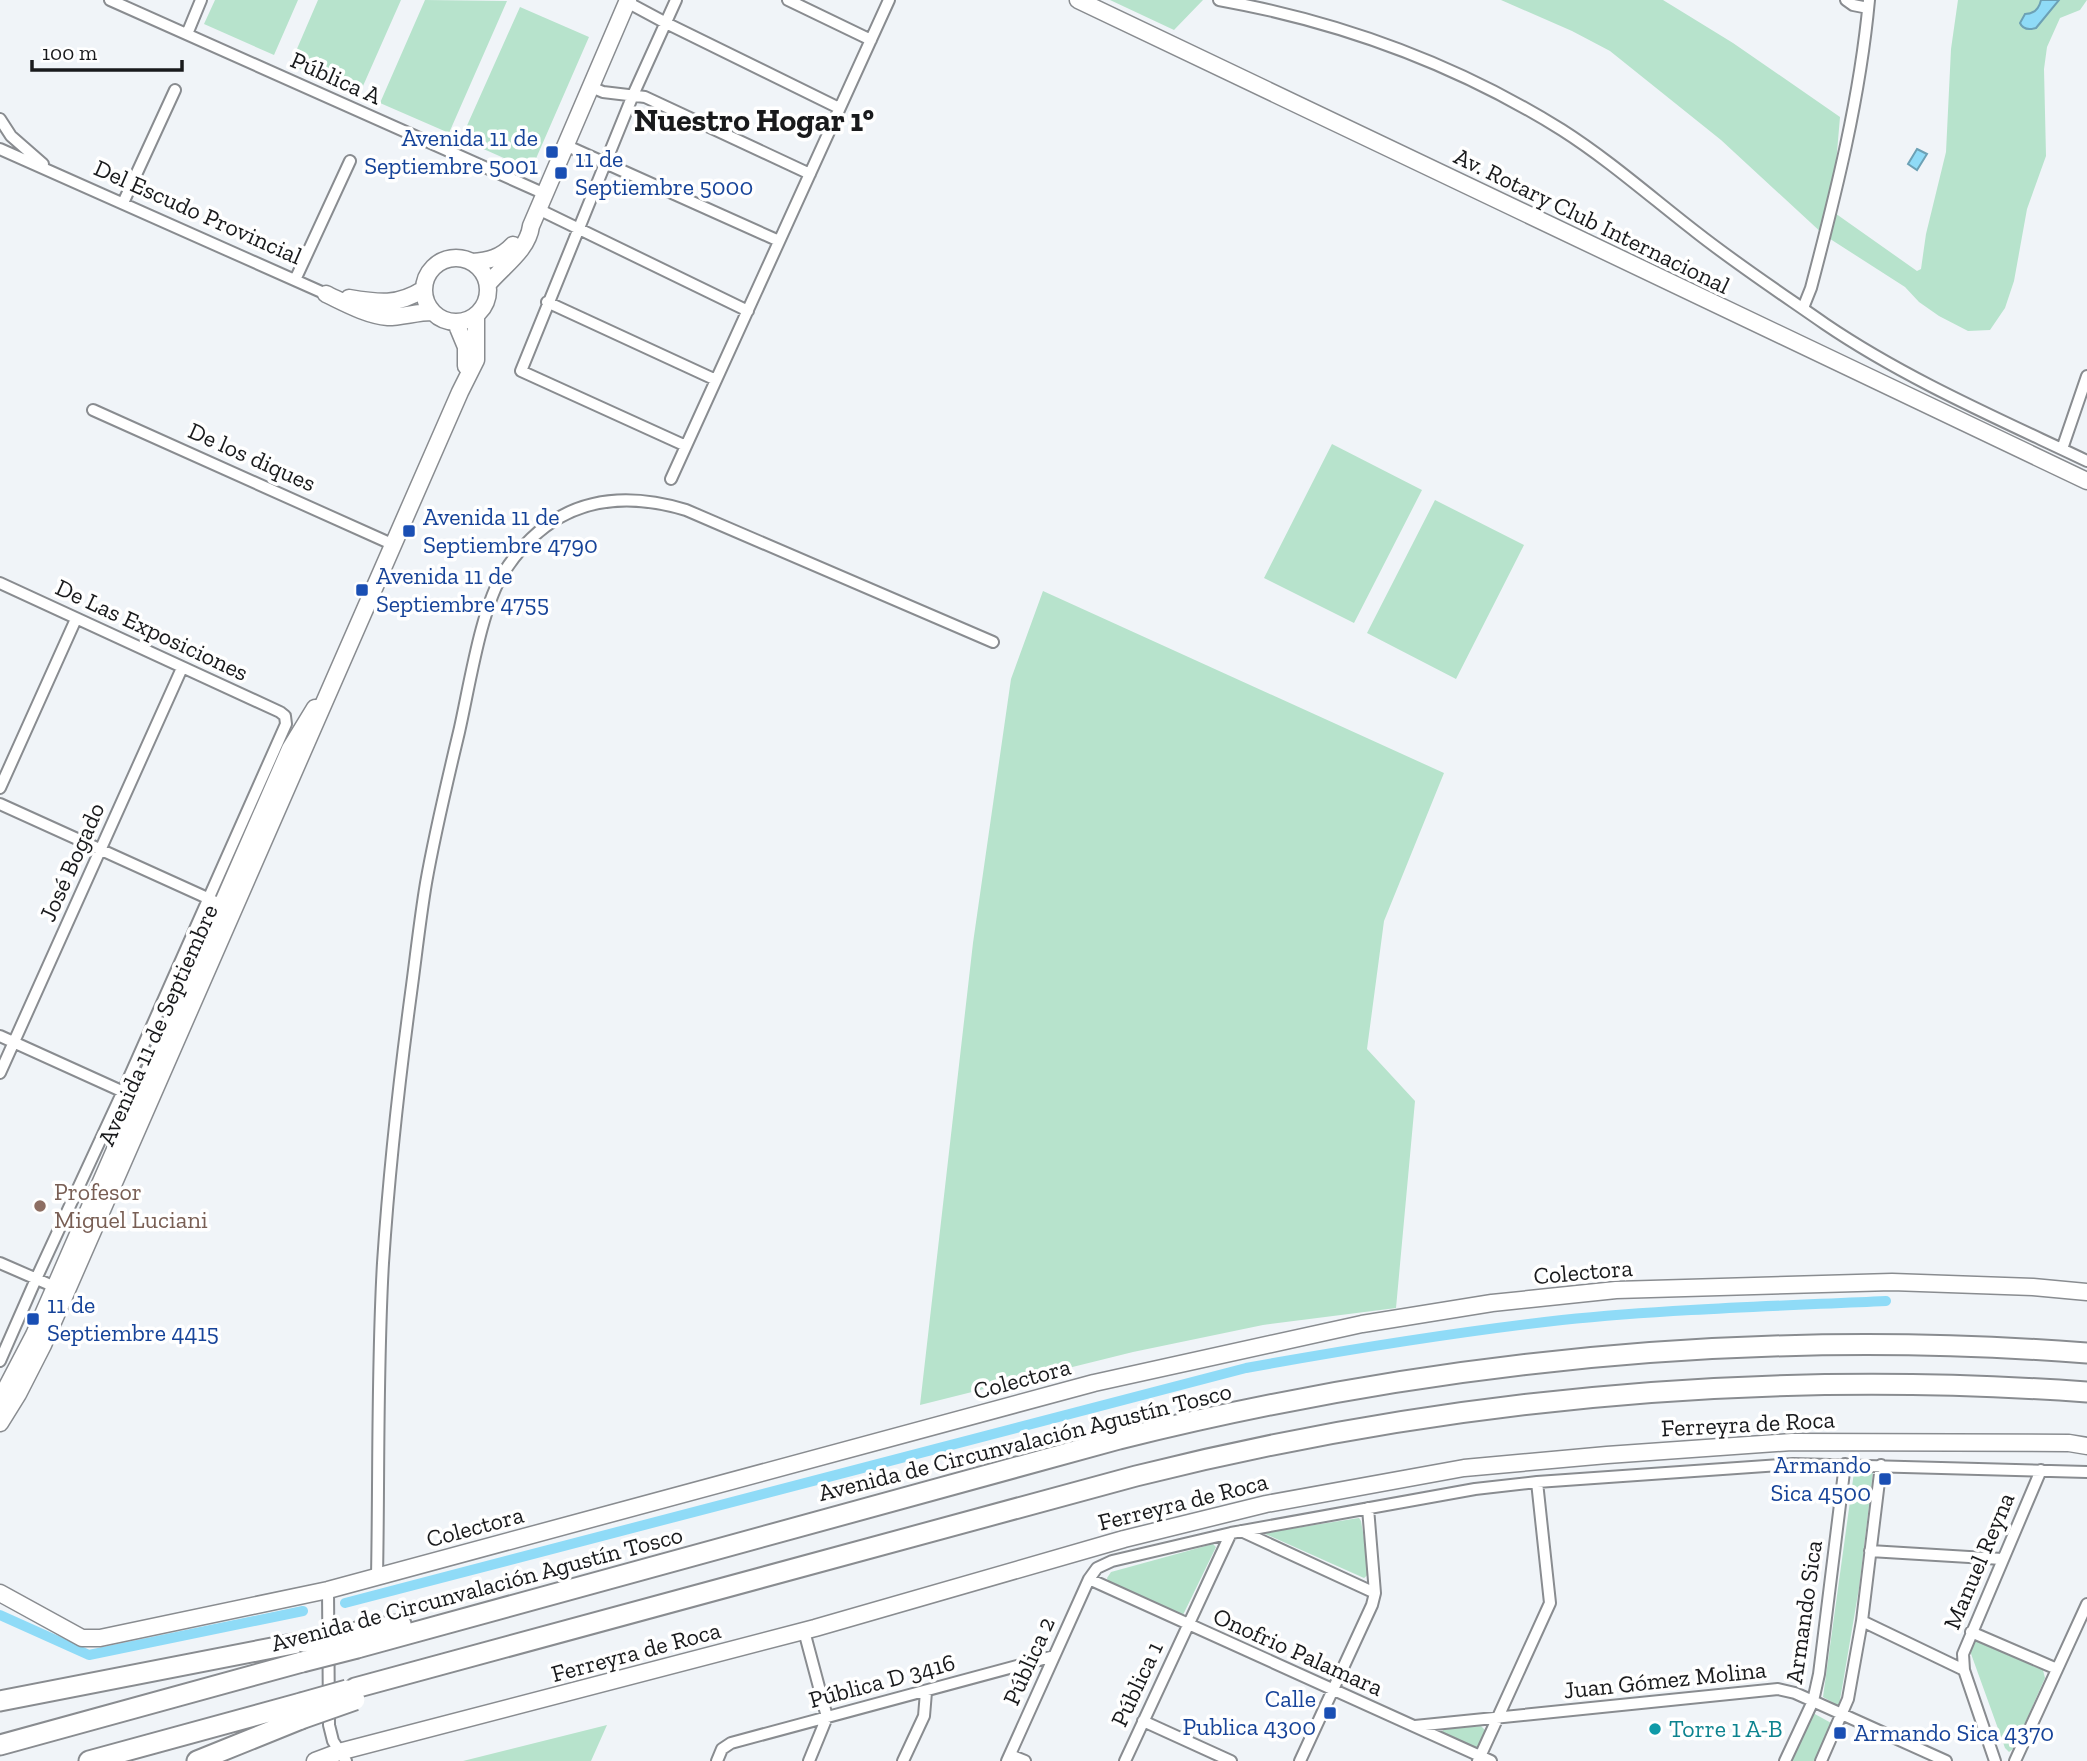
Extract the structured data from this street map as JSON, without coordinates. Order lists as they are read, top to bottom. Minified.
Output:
{"streets":{"highway":["Avenida de Circunvalación Agustín Tosco"],"street":["Pública A","Del Escudo Provincial","Av. Rotary Club Internacional","De los diques","De Las Exposiciones","José Bogado","Avenida 11 de Septiembre","Colectora","Ferreyra de Roca","Manuel Reyna","Armando Sica","Onofrio Palamara","Pública 2","Juan Gómez Molina","Pública D 3416","Pública 1"]},"crossings":[["De los diques","Avenida 11 de Septiembre"],["De Las Exposiciones","José Bogado"],["De Las Exposiciones","Avenida 11 de Septiembre"],["Ferreyra de Roca","Manuel Reyna"],["Ferreyra de Roca","Armando Sica"],["Armando Sica","Juan Gómez Molina"],["Onofrio Palamara","Pública 2"],["Onofrio Palamara","Juan Gómez Molina"],["Onofrio Palamara","Pública 1"],["Pública 2","Pública D 3416"]],"districts":["Nuestro Hogar 1°"],"places":{"transit":["Avenida 11 de Septiembre 5001","11 de Septiembre 5000","Avenida 11 de Septiembre 4790","Avenida 11 de Septiembre 4755","11 de Septiembre 4415","Armando Sica 4500","Calle Publica 4300","Armando Sica 4370"],"other":["Profesor Miguel Luciani","Torre 1 A-B"]},"scale_bar":"100 m"}
